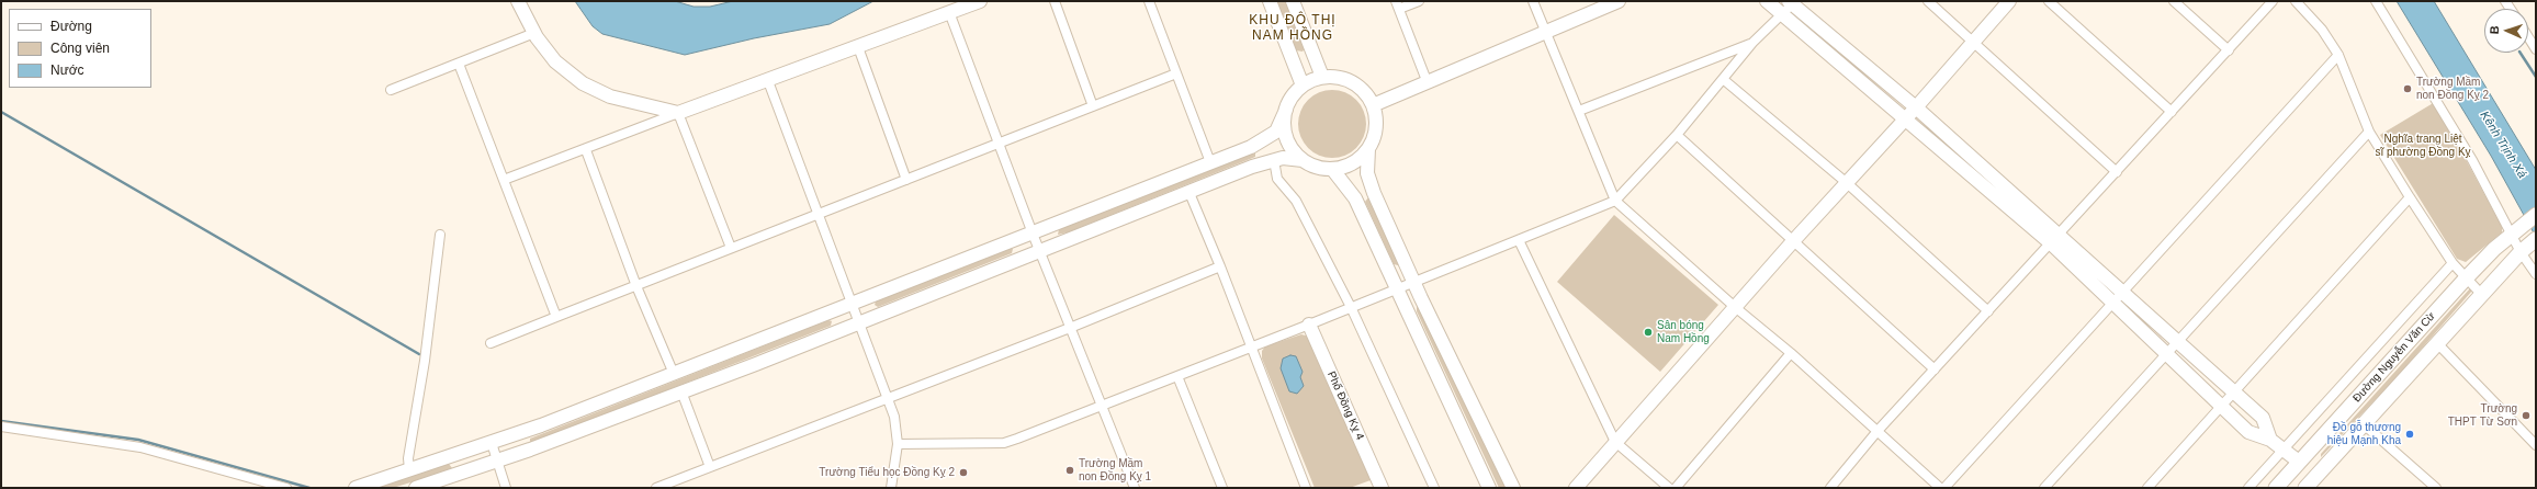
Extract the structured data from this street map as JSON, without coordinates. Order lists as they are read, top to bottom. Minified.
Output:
{"streets":{"main road":["Đường Nguyễn Văn Cừ","Phố Đồng Kỵ 4"]},"districts":["KHU ĐÔ THỊ NAM HỒNG"],"water":["Kênh Trịnh Xá"],"parks":["Nghĩa trang Liệt sĩ phường Đồng Kỵ"],"places":["Trường Mầm non Đồng Kỵ 2","Sân bóng Nam Hồng","Trường THPT Từ Sơn","Đồ gỗ thương hiệu Mạnh Kha","Trường Mầm non Đồng Kỵ 1","Trường Tiểu học Đồng Kỵ 2"],"legend":["Đường","Công viên","Nước"],"north":"left"}
